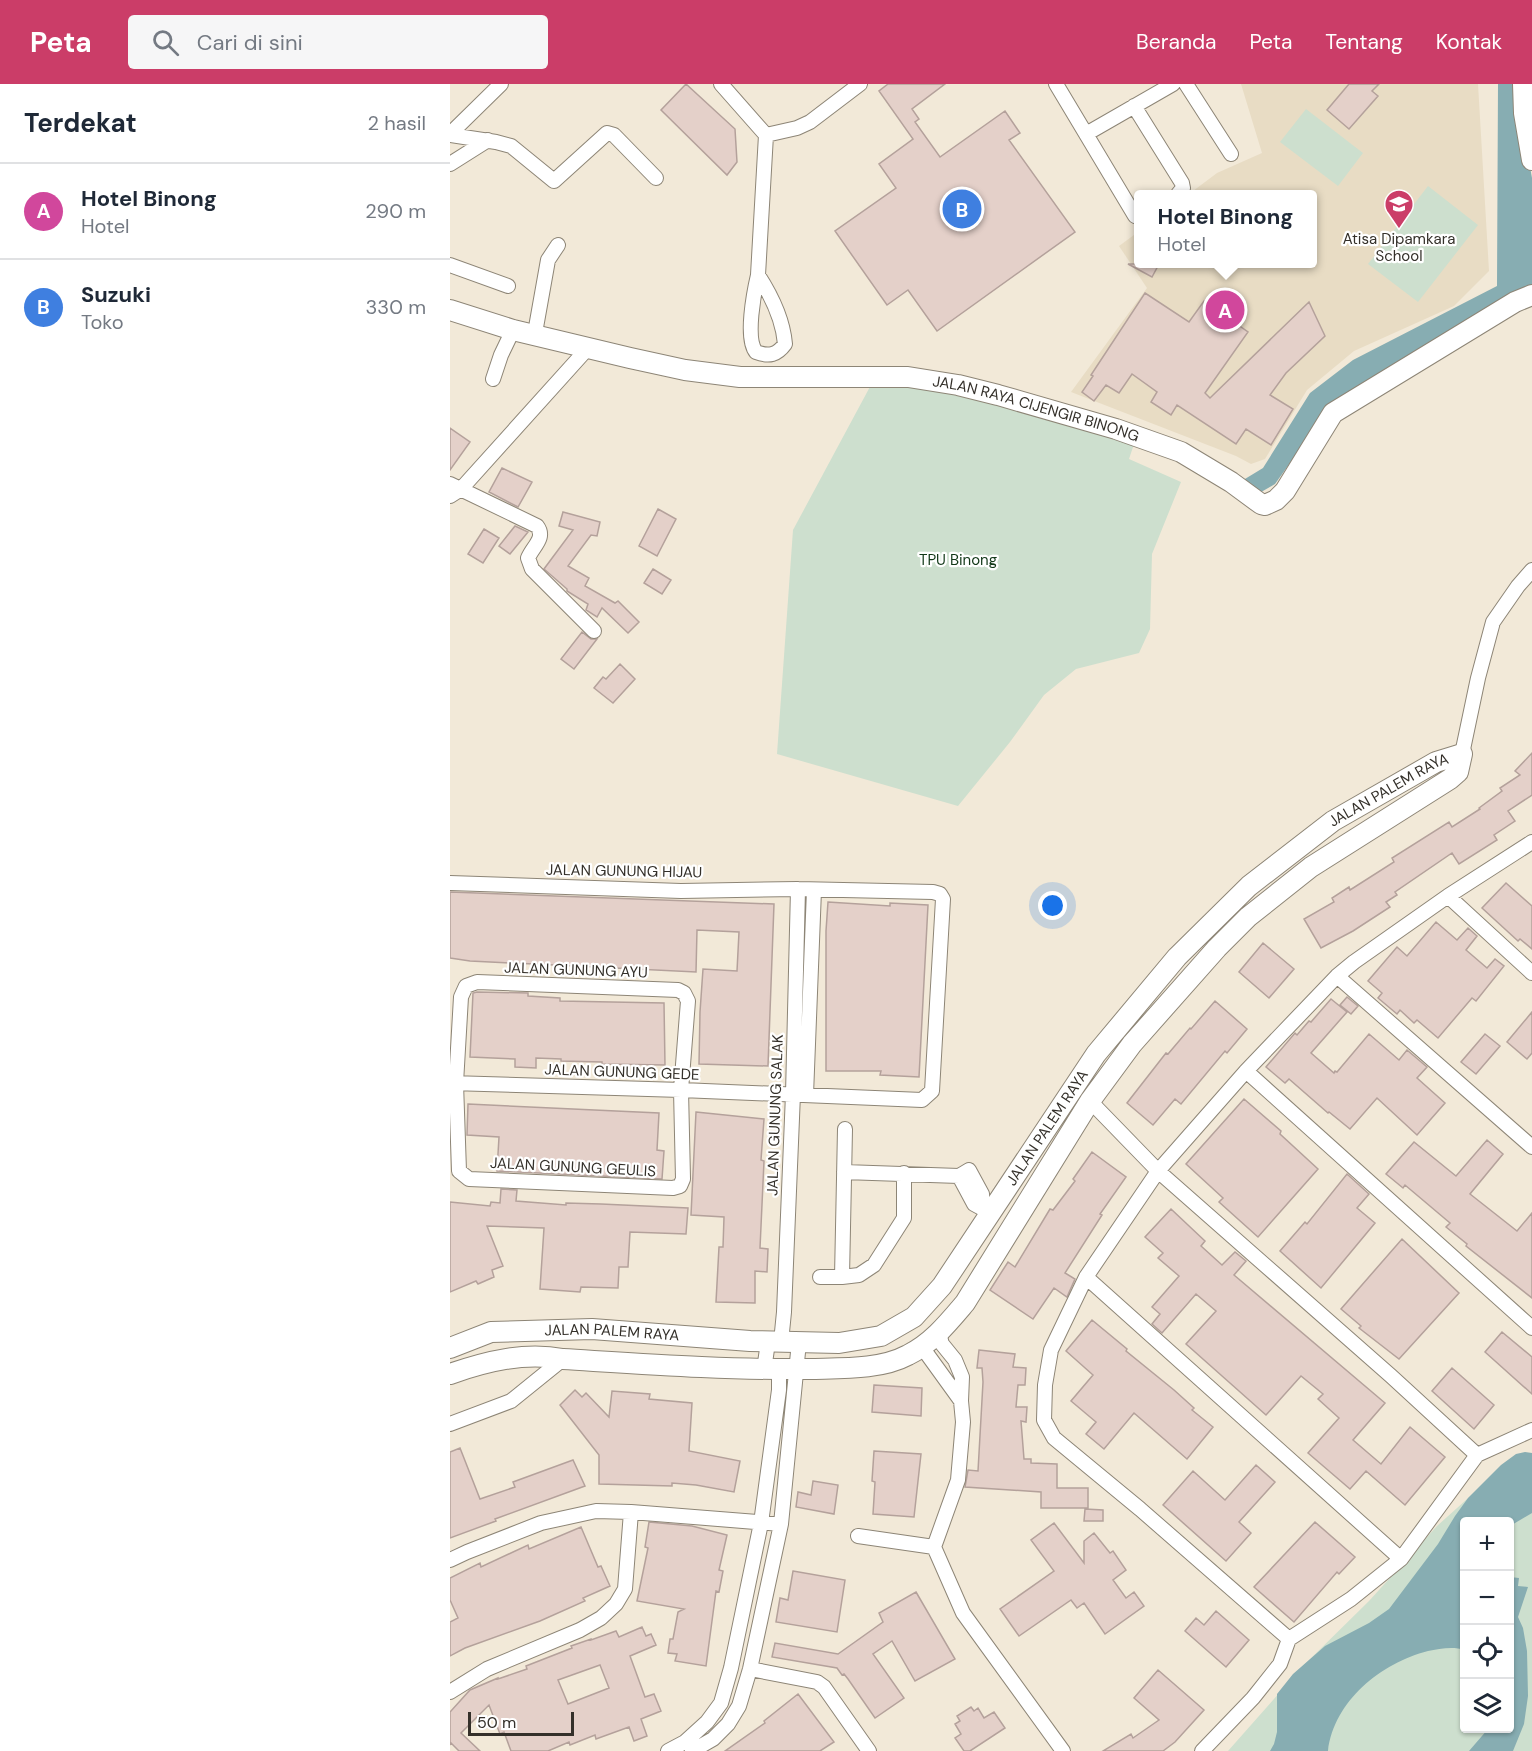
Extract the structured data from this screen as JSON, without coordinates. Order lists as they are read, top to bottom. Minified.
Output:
{"streets":{"street":["JALAN RAYA CIJENGIR BINONG","JALAN PALEM RAYA","JALAN GUNUNG HIJAU","JALAN GUNUNG AYU","JALAN GUNUNG GEDE","JALAN GUNUNG SALAK","JALAN GUNUNG GEULIS"]},"crossings":[["JALAN PALEM RAYA","JALAN GUNUNG SALAK"],["JALAN GUNUNG HIJAU","JALAN GUNUNG GEDE"],["JALAN GUNUNG HIJAU","JALAN GUNUNG SALAK"],["JALAN GUNUNG AYU","JALAN GUNUNG GEDE"],["JALAN GUNUNG AYU","JALAN GUNUNG GEULIS"],["JALAN GUNUNG GEDE","JALAN GUNUNG SALAK"],["JALAN GUNUNG GEDE","JALAN GUNUNG GEULIS"]],"parks":["TPU Binong"],"places":{"school or university":["Atisa Dipamkara School"]},"scale_bar":"50 m","page":{"header":"Peta","search":"Cari di sini","nav":["Beranda","Peta","Tentang","Kontak"],"heading":["Terdekat","2 hasil"],"list":[{"mark":"A","name":"Hotel Binong","note":"Hotel","value":"290 m"},{"mark":"B","name":"Suzuki","note":"Toko","value":"330 m"}],"pins":["B","A"],"popup":["Hotel Binong","Hotel"],"map_buttons":["+","−"],"scale":"50 m"}}
